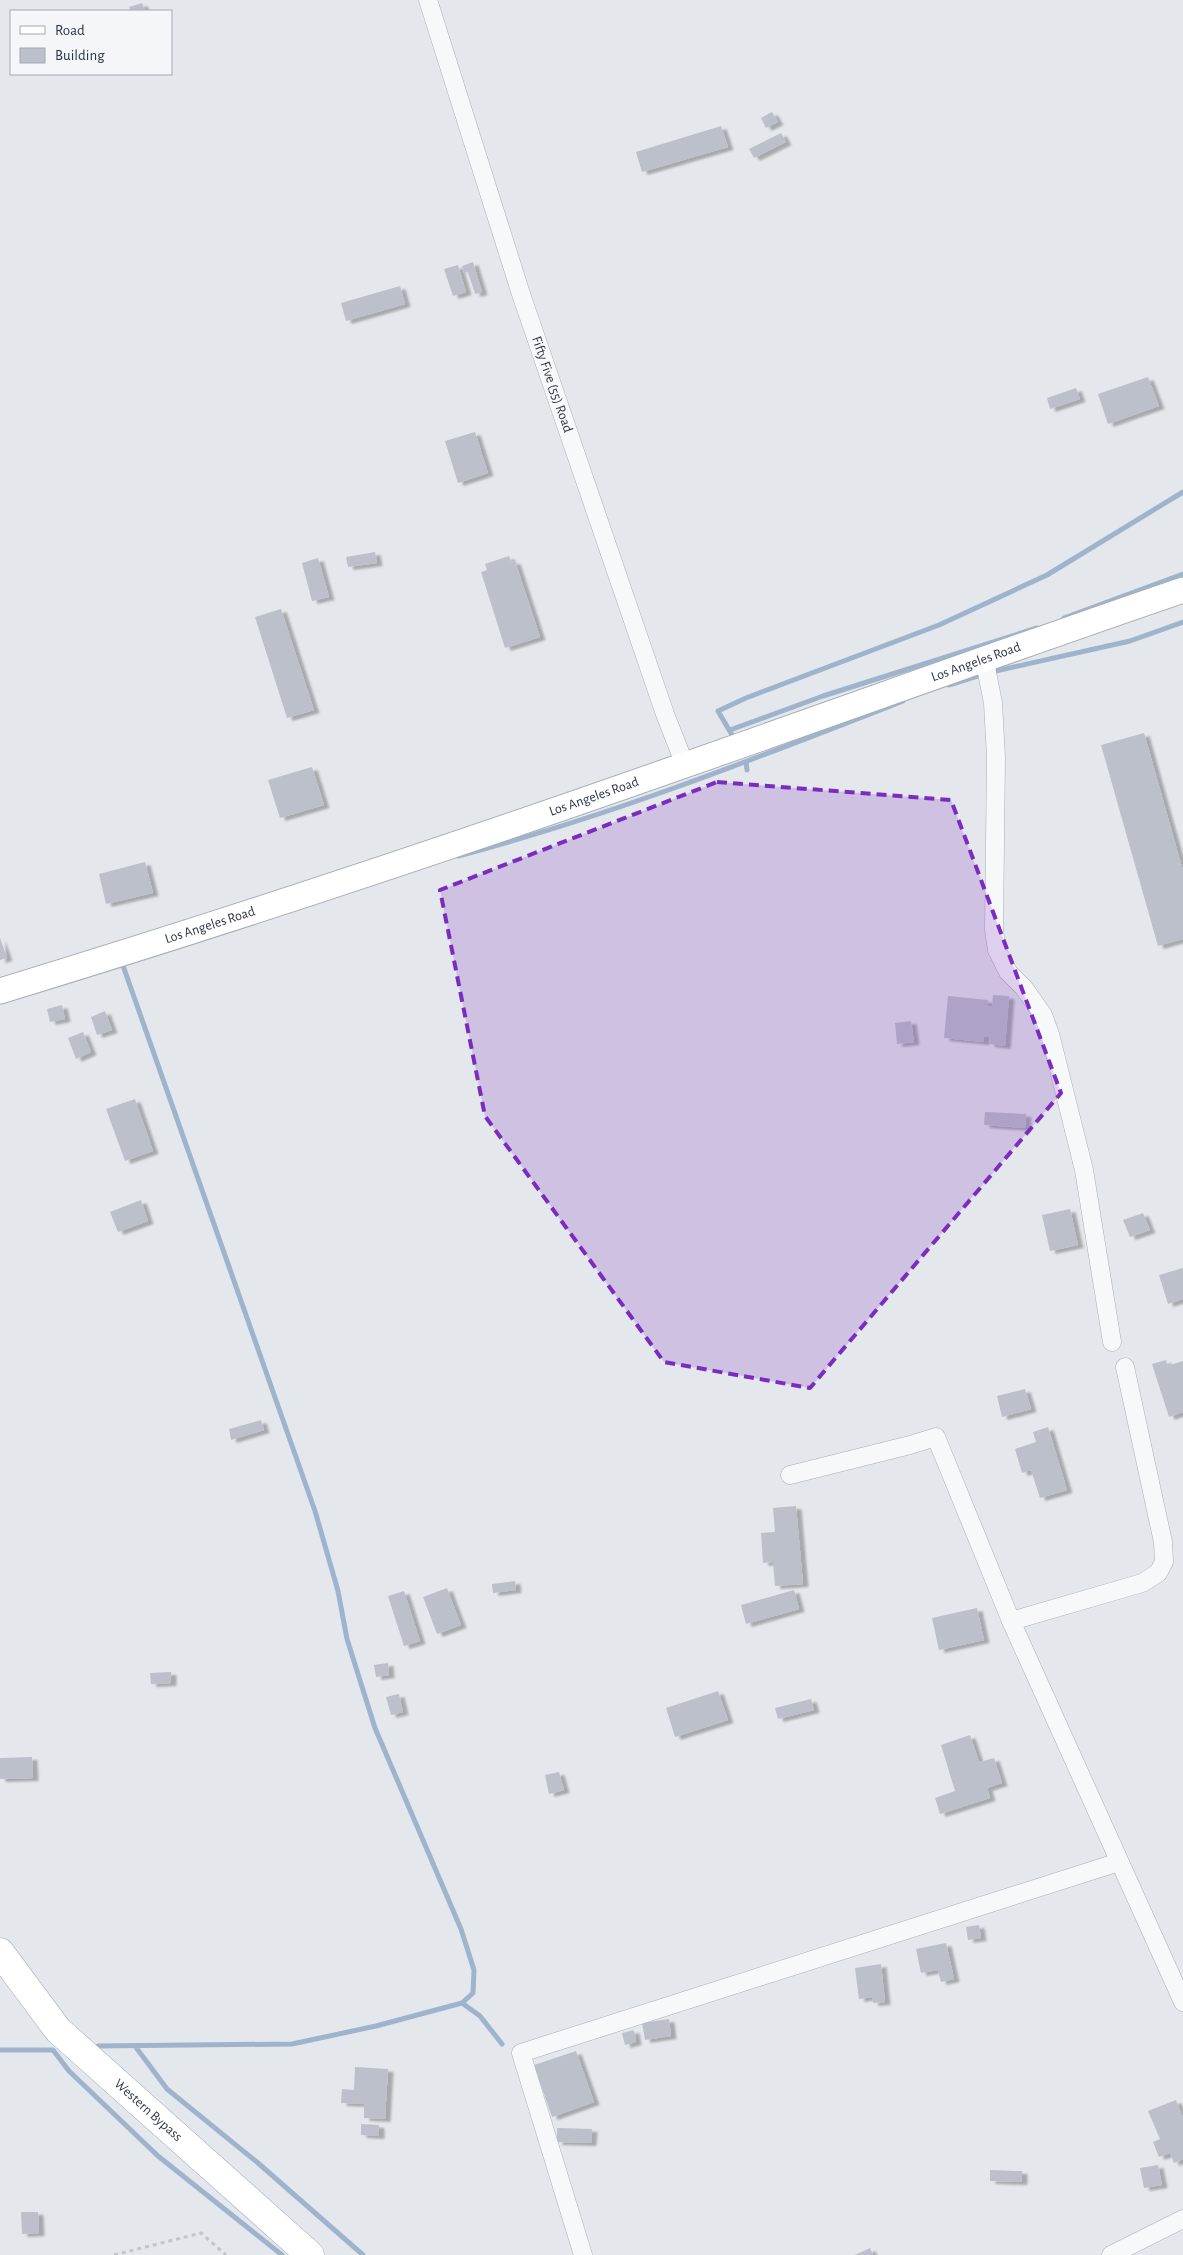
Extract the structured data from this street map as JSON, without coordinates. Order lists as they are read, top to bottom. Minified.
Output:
{"streets":{"main road":["Los Angeles Road","Western Bypass"],"street":["Fifty Five (55) Road"]},"crossings":[["Fifty Five (55) Road","Los Angeles Road"]],"legend":["Road","Building"]}
